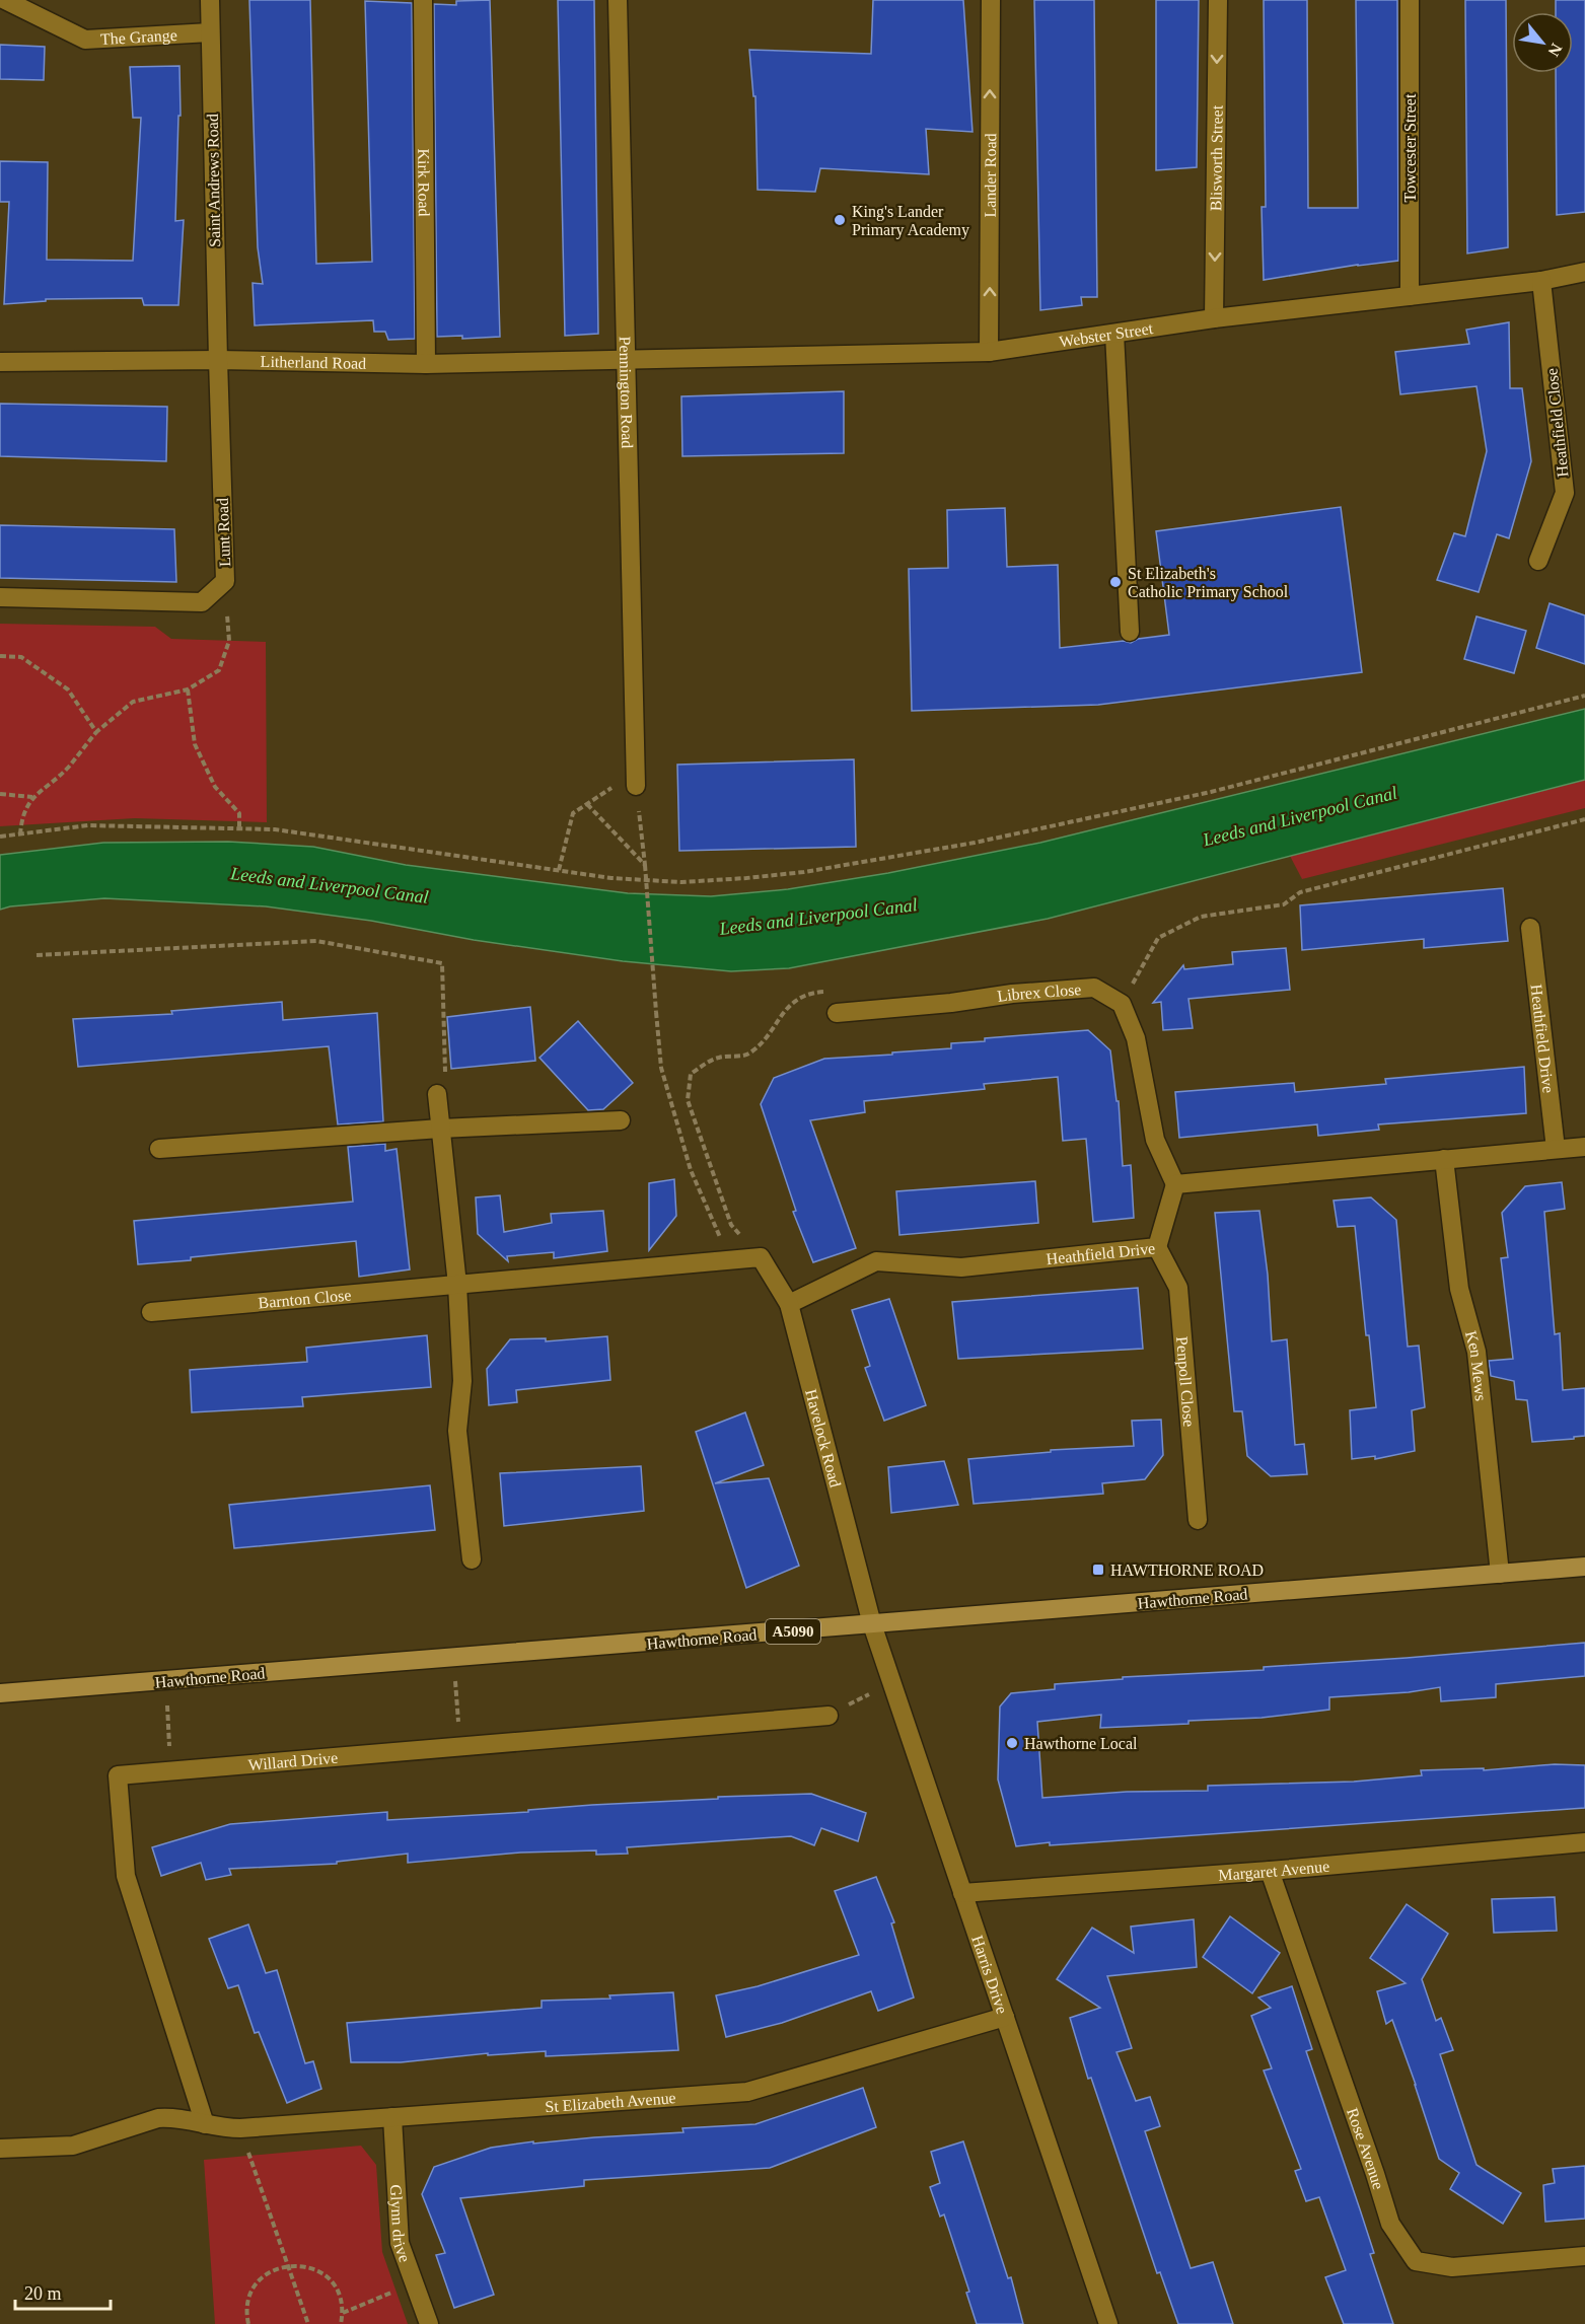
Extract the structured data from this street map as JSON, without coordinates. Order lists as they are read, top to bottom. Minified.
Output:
{"streets":{"main road":["Hawthorne Road","A5090"],"street":["The Grange","Towcester Street","Blisworth Street","Lander Road","Saint Andrews Road","Kirk Road","Webster Street","Litherland Road","Pennington Road","Heathfield Close","Lunt Road","Librex Close","Heathfield Drive","Barnton Close","Ken Mews","Penpoll Close","Havelock Road","Willard Drive","Margaret Avenue","Harris Drive","St Elizabeth Avenue","Rose Avenue","Glynn drive"]},"crossings":[["The Grange","Saint Andrews Road"],["Towcester Street","Webster Street"],["Blisworth Street","Webster Street"],["Lander Road","Webster Street"],["Saint Andrews Road","Litherland Road"],["Saint Andrews Road","Lunt Road"],["Kirk Road","Litherland Road"],["Webster Street","Litherland Road"],["Webster Street","Pennington Road"],["Webster Street","Heathfield Close"],["Litherland Road","Pennington Road"],["Litherland Road","Lunt Road"],["Heathfield Drive","Penpoll Close"],["Heathfield Drive","Havelock Road"],["Barnton Close","Havelock Road"],["Ken Mews","Hawthorne Road"],["Havelock Road","Hawthorne Road"],["Havelock Road","Harris Drive"],["Hawthorne Road","Harris Drive"],["Willard Drive","St Elizabeth Avenue"],["Margaret Avenue","Harris Drive"],["Margaret Avenue","Rose Avenue"],["Harris Drive","St Elizabeth Avenue"],["St Elizabeth Avenue","Glynn drive"]],"one_way":["Blisworth Street","Lander Road"],"water":["Leeds and Liverpool Canal"],"places":{"other":["King's Lander Primary Academy","St Elizabeth's Catholic Primary School","Hawthorne Local"],"transit":["HAWTHORNE ROAD"]},"scale_bar":"20 m","north":"bottom right"}
